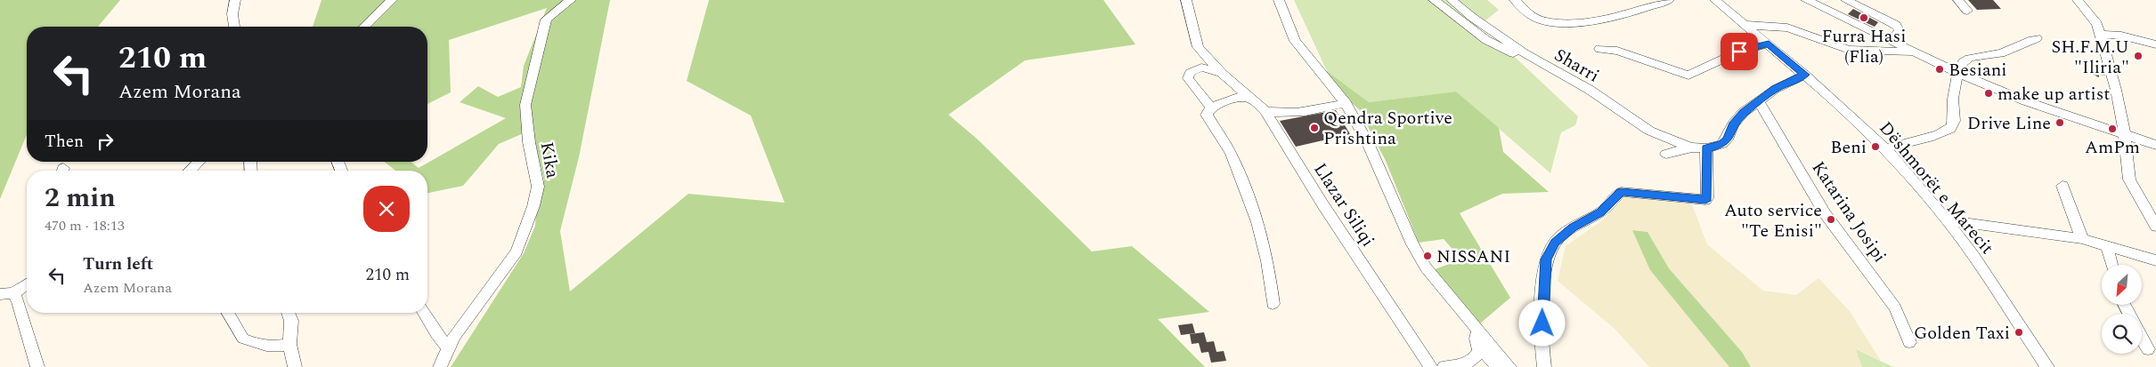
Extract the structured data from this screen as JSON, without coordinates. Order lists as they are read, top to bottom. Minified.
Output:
{"streets":{"street":["Sharri","Kika","Dëshmorët e Marecit","Llazar Siliqi","Katarina Josipi"]},"places":["Furra Hasi (Flia)","SH.F.M.U \"Iliria\"","Besiani","make up artist","Drive Line","Qendra Sportive Prishtina","AmPm","Beni","Auto service \"Te Enisi\"","NISSANI","Golden Taxi"],"north":"bottom left","page":{"turn":["210 m","Azem Morana"],"then":"Then","heading":["2 min","470 m · 18:13"],"list":[{"name":"Turn left","note":"Azem Morana","value":"210 m"}]}}
